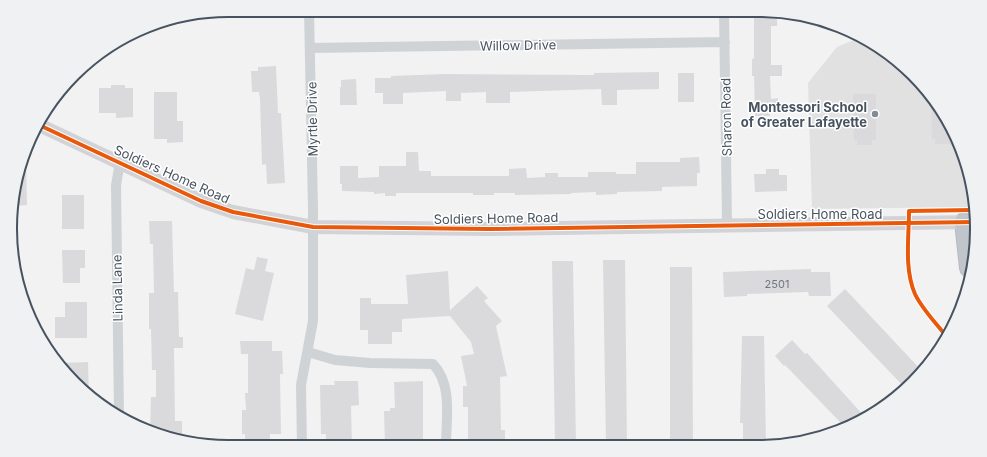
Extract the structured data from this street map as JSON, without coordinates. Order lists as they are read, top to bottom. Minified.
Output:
{"streets":{"street":["Willow Drive","Sharon Road","Myrtle Drive","Soldiers Home Road","Linda Lane"]},"crossings":[["Willow Drive","Sharon Road"],["Willow Drive","Myrtle Drive"],["Sharon Road","Soldiers Home Road"],["Myrtle Drive","Soldiers Home Road"],["Soldiers Home Road","Linda Lane"]],"places":["Montessori School of Greater Lafayette"],"house_numbers":["2501"]}
